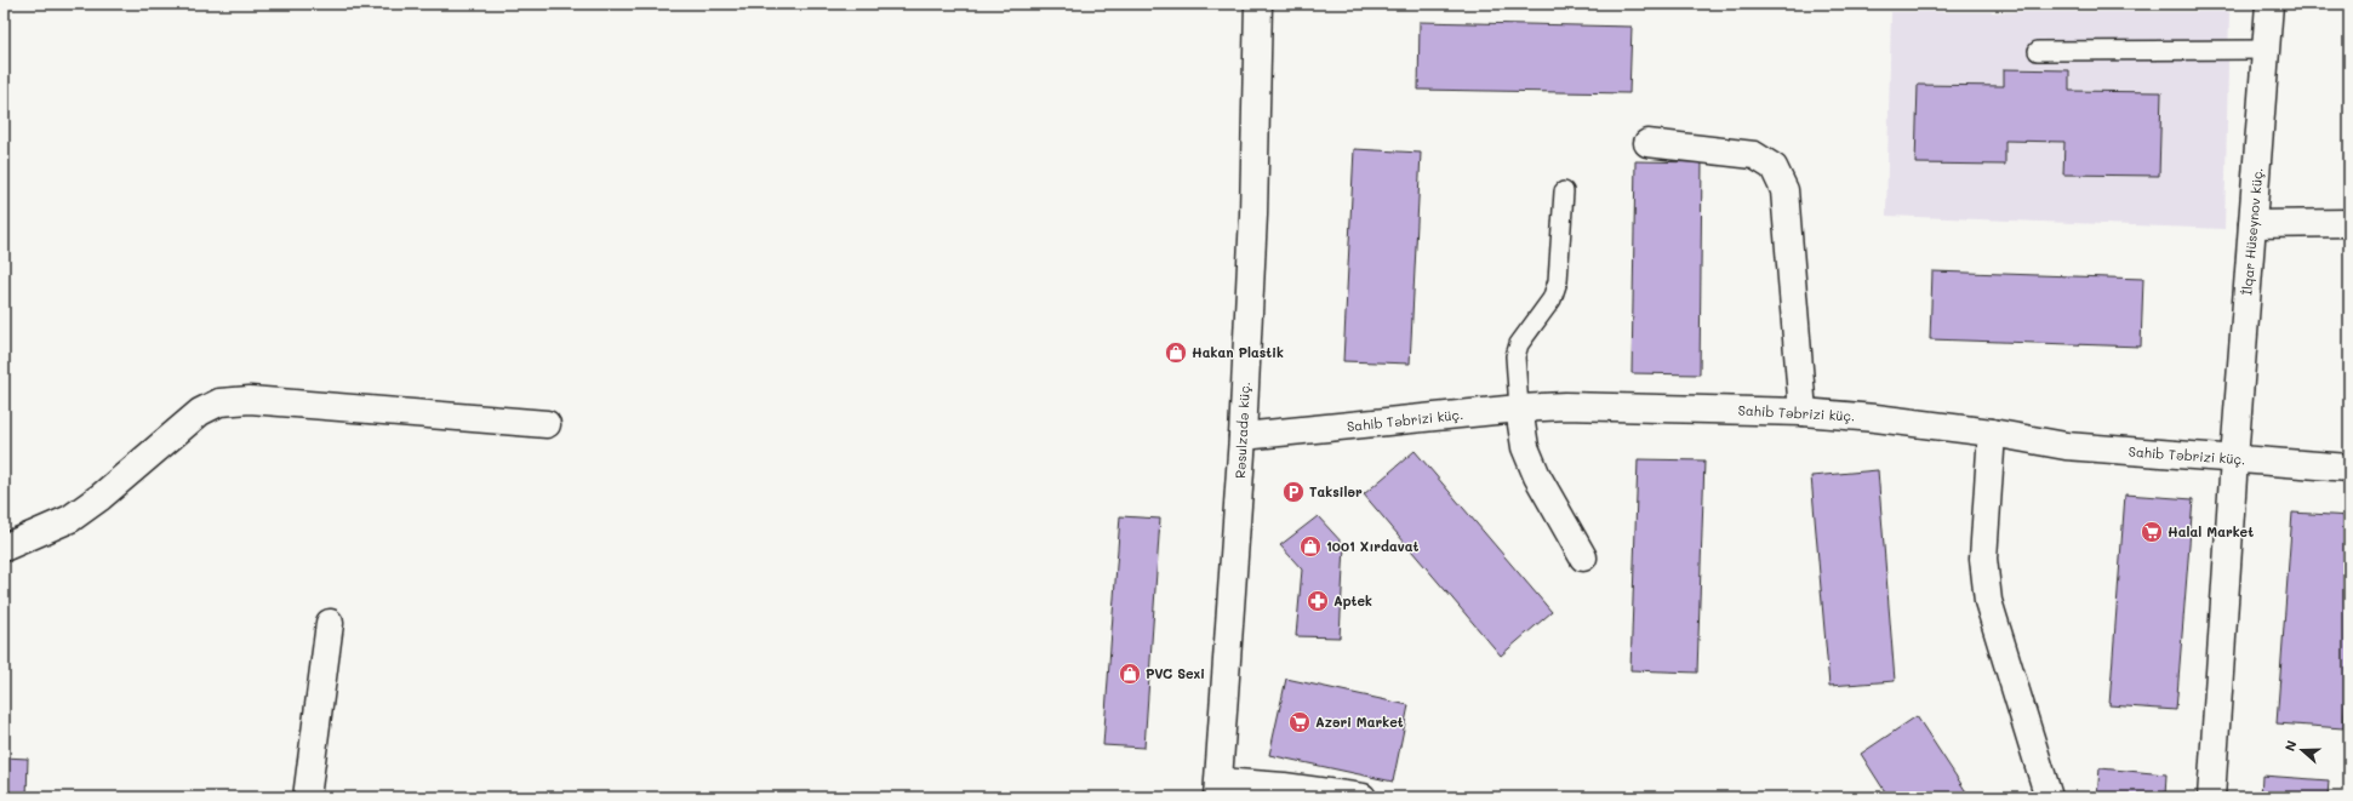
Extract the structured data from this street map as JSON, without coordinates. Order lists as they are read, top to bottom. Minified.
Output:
{"streets":{"street":["İlqar Hüseynov küç.","Sahib Təbrizi küç.","Rəsulzadə küç."]},"crossings":[["İlqar Hüseynov küç.","Sahib Təbrizi küç."],["Sahib Təbrizi küç.","Rəsulzadə küç."]],"places":{"shop":["Hakan Plastik","1001 Xırdavat","PVC Sexi"],"parking":["Taksilər"],"supermarket":["Halal Market","Azəri Market"],"pharmacy":["Aptek"]},"north":"left"}
